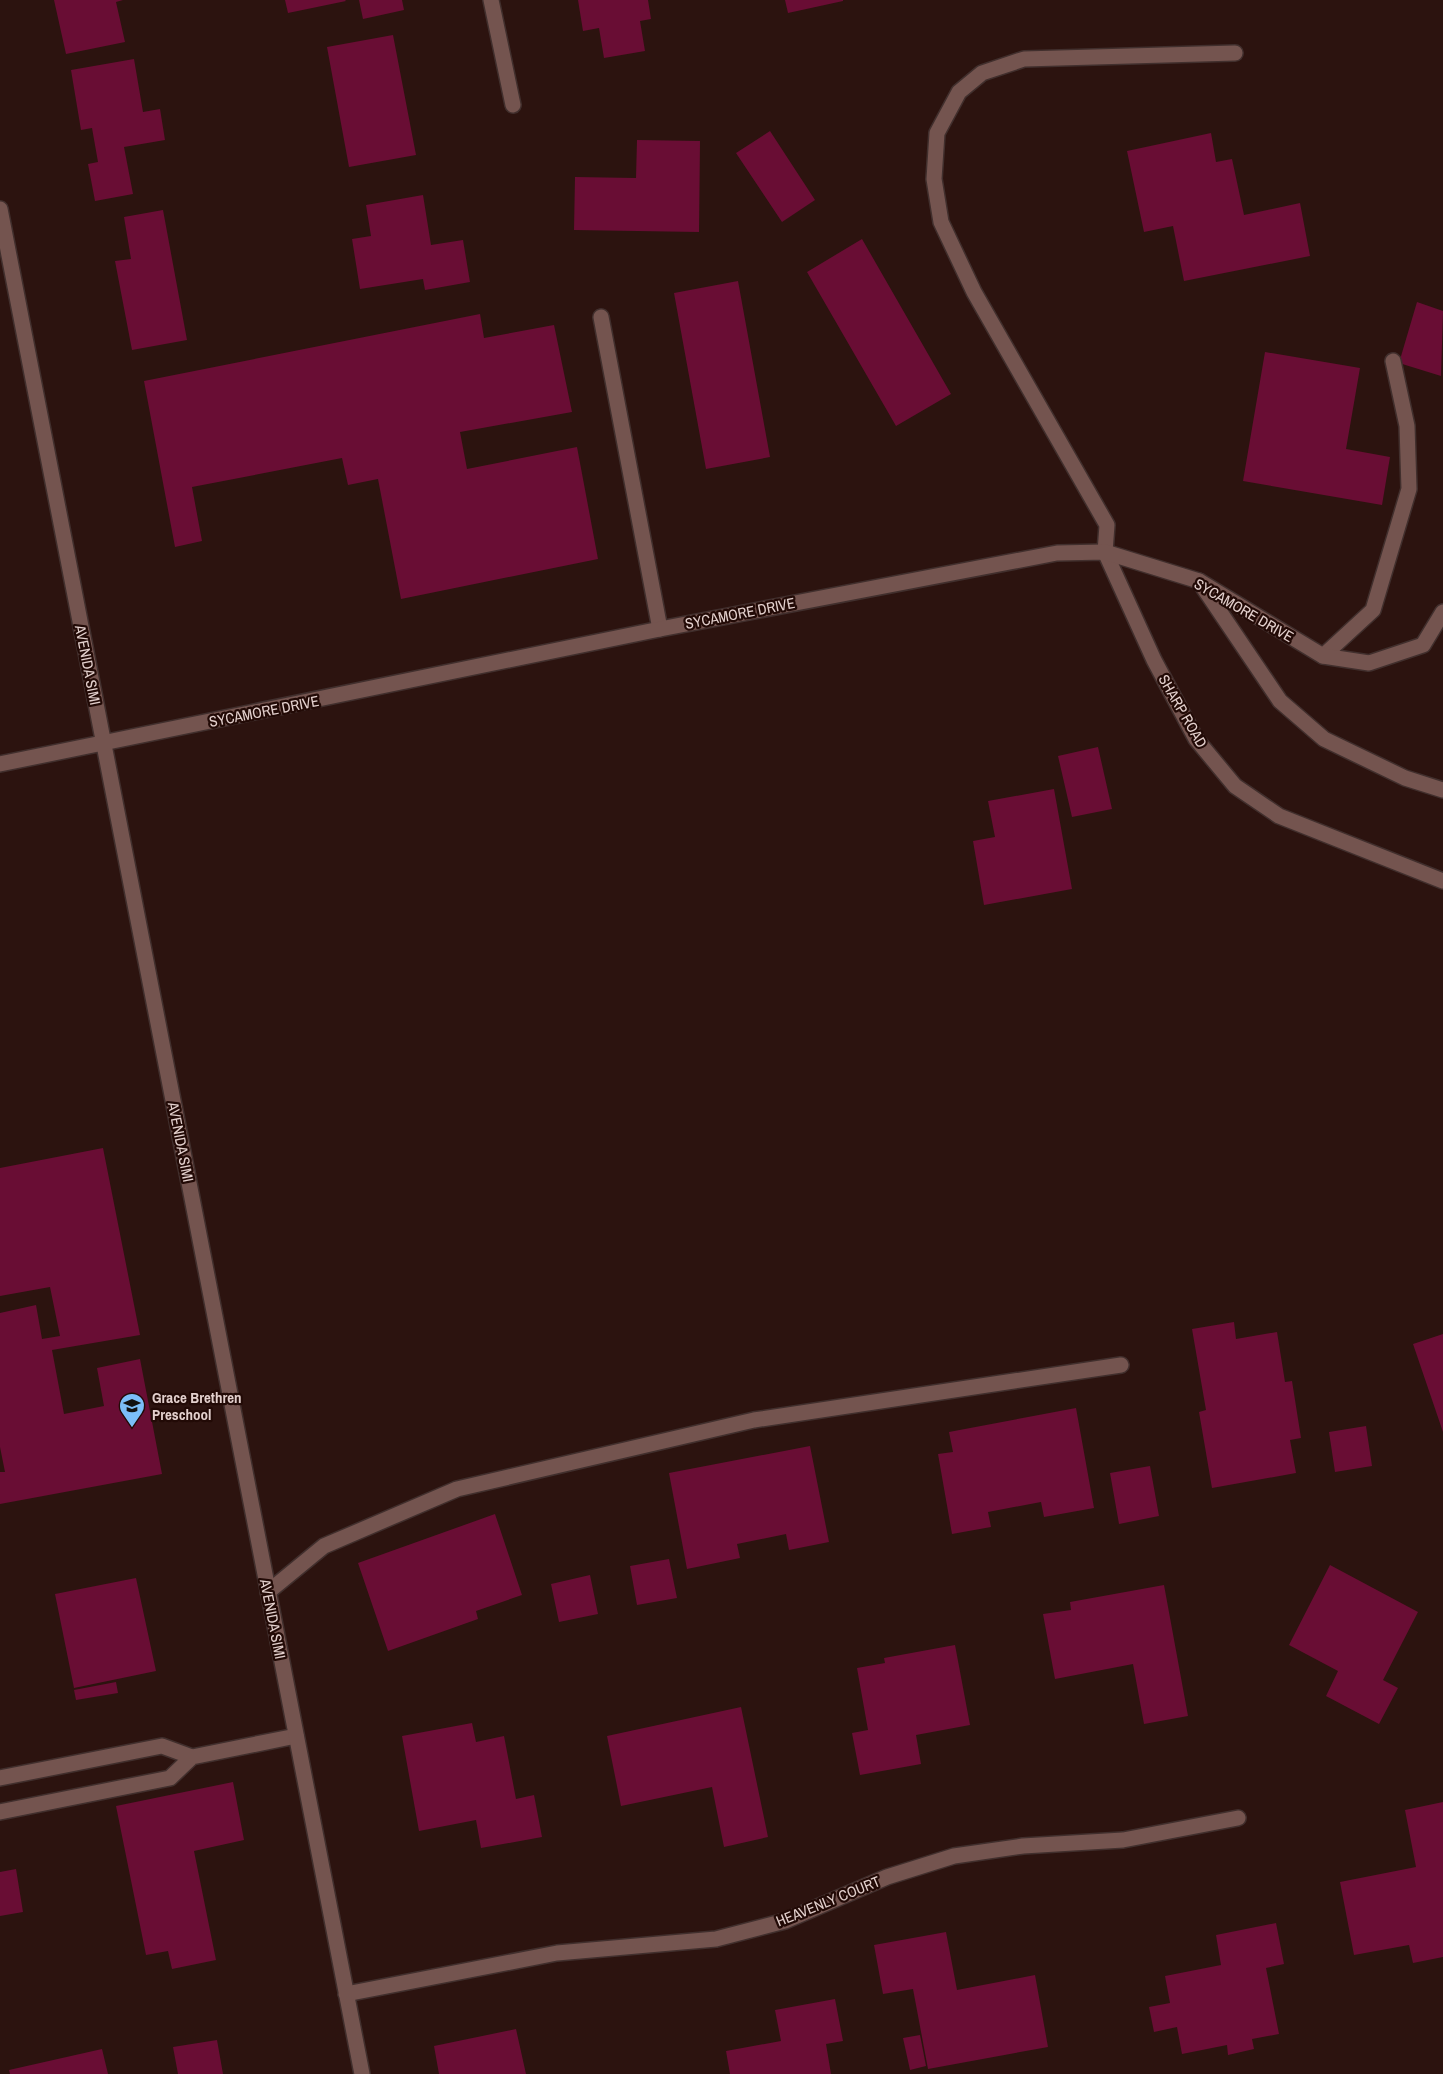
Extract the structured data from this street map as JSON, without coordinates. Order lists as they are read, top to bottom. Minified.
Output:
{"streets":{"street":["SYCAMORE DRIVE","AVENIDA SIMI","SHARP ROAD","HEAVENLY COURT"]},"crossings":[["SYCAMORE DRIVE","AVENIDA SIMI"],["SYCAMORE DRIVE","SHARP ROAD"],["AVENIDA SIMI","HEAVENLY COURT"]],"places":{"school or university":["Grace Brethren Preschool"]}}
